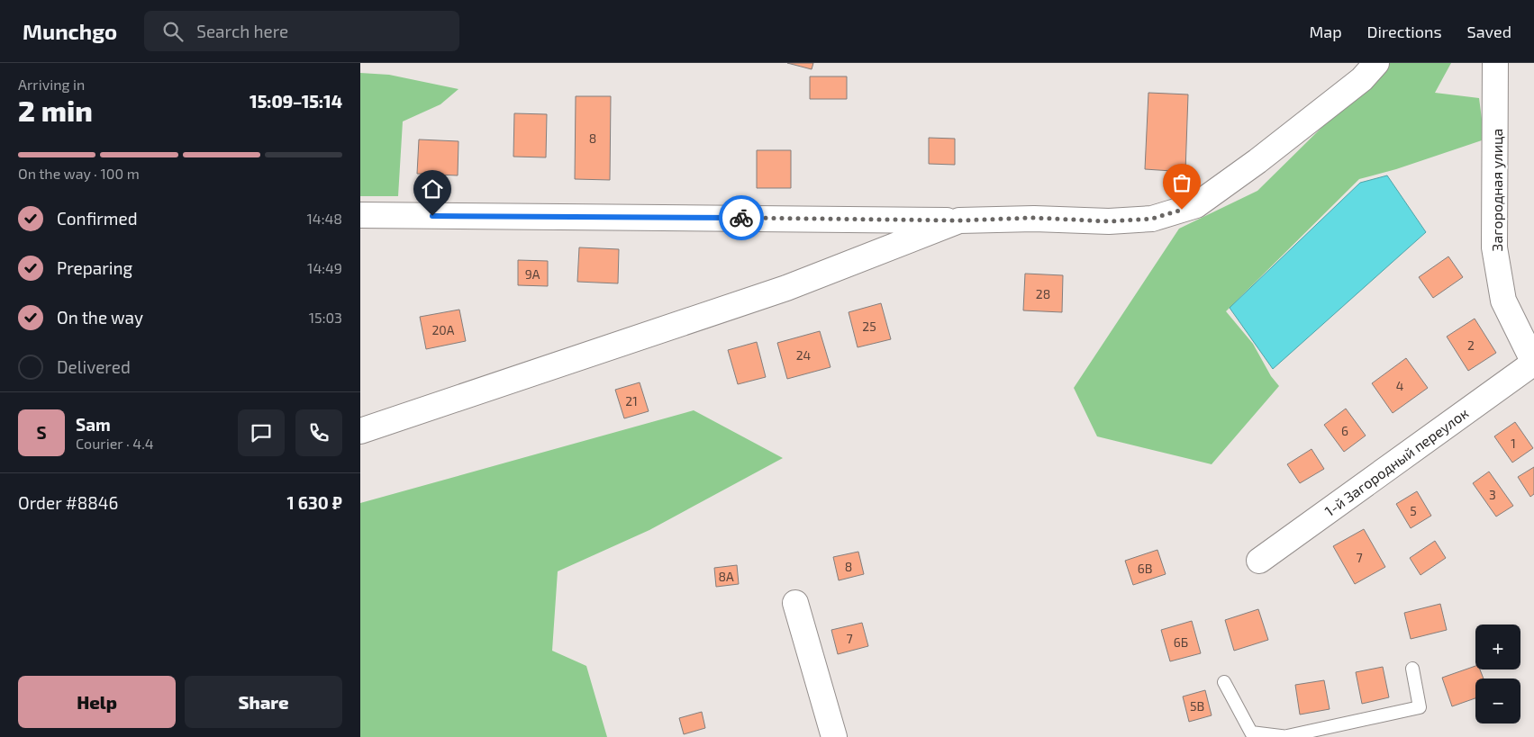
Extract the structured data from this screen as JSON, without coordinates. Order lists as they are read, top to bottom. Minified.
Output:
{"streets":{"street":["Загородная улица","1-й Загородный переулок"]},"crossings":[["Загородная улица","1-й Загородный переулок"]],"house_numbers":["8","9А","28","25","20А","2","24","4","21","6","1","3","5","7","8","6В","8А","7","6Б","5В"],"page":{"header":"Munchgo","search":"Search here","nav":["Map","Directions","Saved"],"heading":["2 min","Arriving in","15:09–15:14"],"panel":["Sam","Courier · 4.4","Order #8846","1 630 ₽"],"bar":"On the way · 100 m","list":[["Confirmed","14:48"],["Preparing","14:49"],["On the way","15:03"],"Delivered"],"round":"S","map_buttons":["+","−"],"buttons":["Help","Share"]}}
